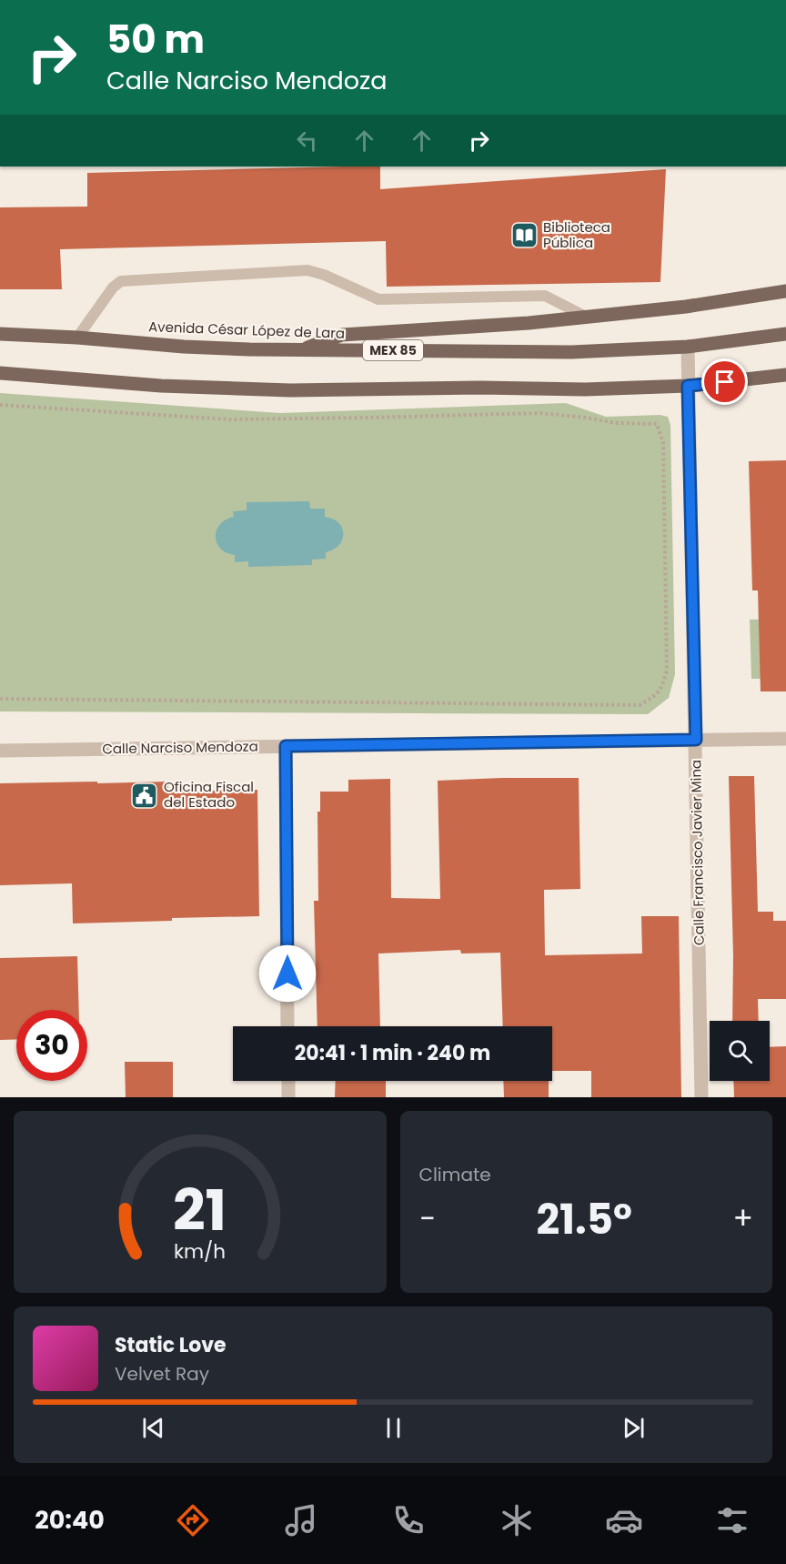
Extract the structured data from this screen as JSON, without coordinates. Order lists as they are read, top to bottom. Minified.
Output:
{"streets":{"main road":["Avenida César López de Lara","MEX 85"],"street":["Calle Narciso Mendoza","Calle Francisco Javier Mina"]},"crossings":[["Avenida César López de Lara","Calle Francisco Javier Mina"],["Calle Narciso Mendoza","Calle Francisco Javier Mina"]],"places":{"library":["Biblioteca Pública"],"public building":["Oficina Fiscal del Estado"]},"page":{"turn":["50 m","Calle Narciso Mendoza"],"limit":"30","trip":"20:41 · 1 min · 240 m","tile":"Climate","heat":["−","21.5°","+"],"song":["Static Love","Velvet Ray"],"tabs":"20:40","gauge":["21","km/h"]}}
